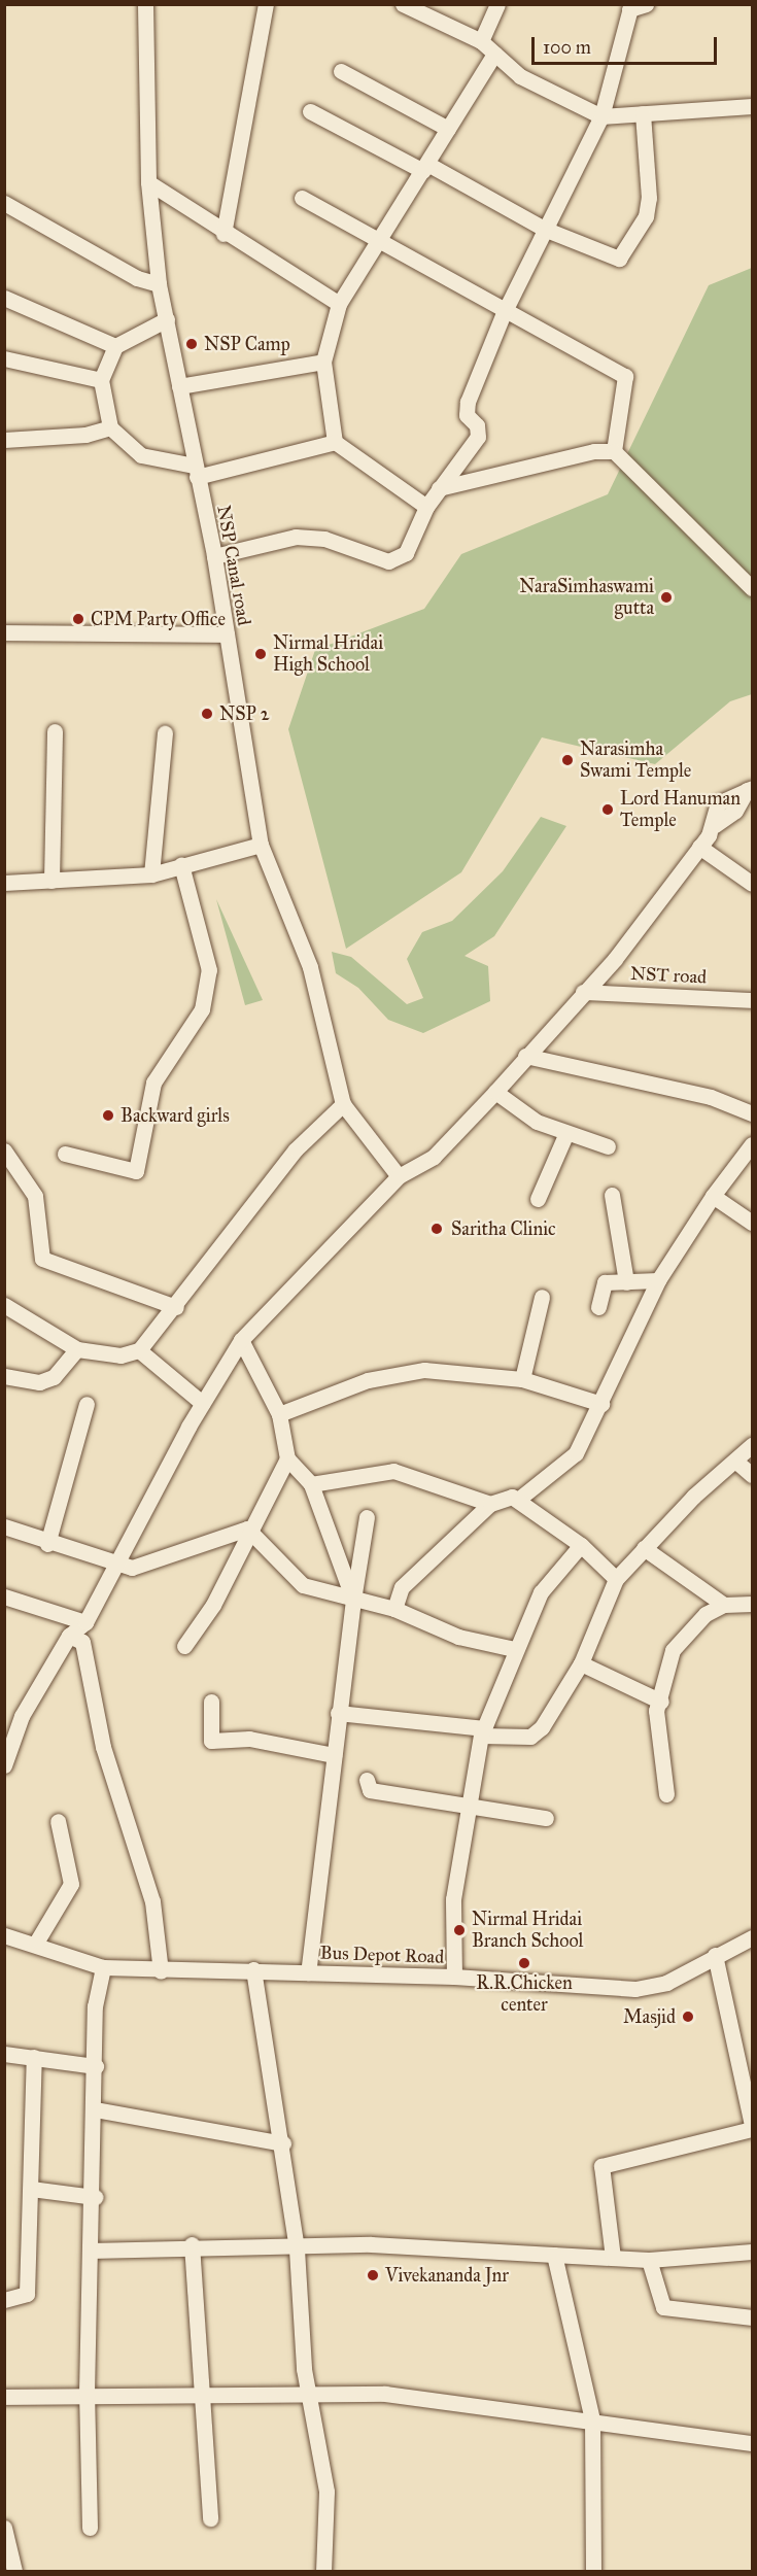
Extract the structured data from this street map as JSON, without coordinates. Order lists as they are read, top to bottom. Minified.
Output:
{"streets":{"street":["NSP Canal road","NST road","Bus Depot Road"]},"places":["NSP Camp","NaraSimhaswami gutta","CPM Party Office","Nirmal Hridai High School","NSP 2","Narasimha Swami Temple","Lord Hanuman Temple","Backward girls","Saritha Clinic","Nirmal Hridai Branch School","R.R.Chicken center","Masjid","Vivekananda Jnr"],"scale_bar":"100 m"}
